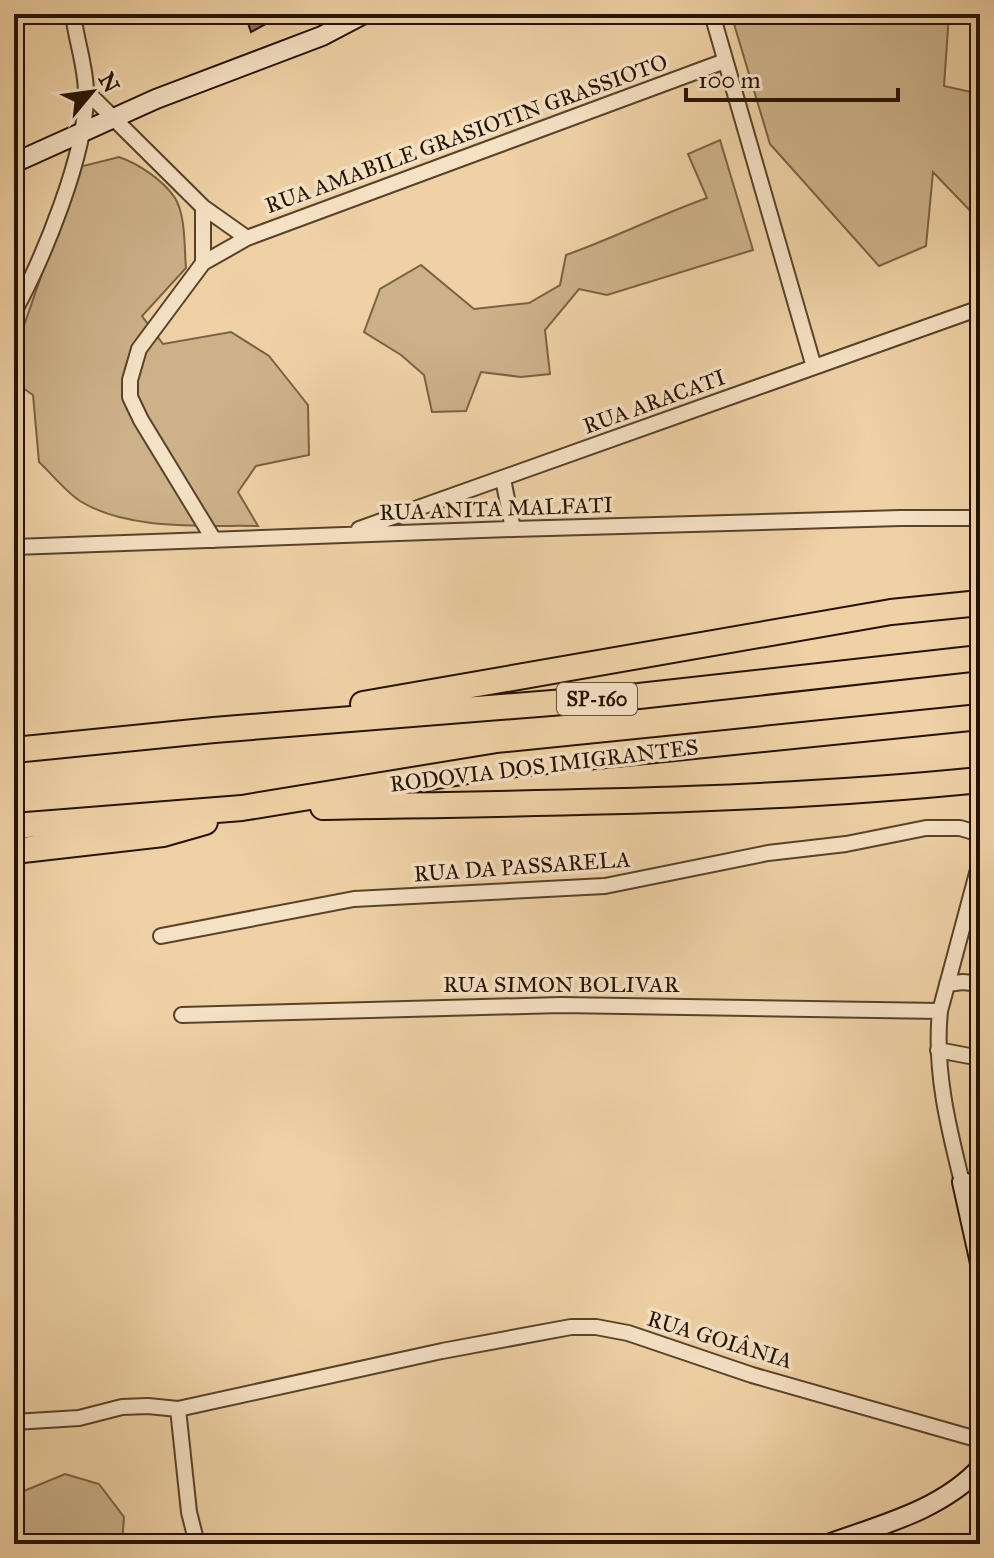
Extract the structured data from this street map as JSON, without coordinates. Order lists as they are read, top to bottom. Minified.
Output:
{"streets":{"highway":["SP-160","RODOVIA DOS IMIGRANTES"],"street":["RUA AMABILE GRASIOTIN GRASSIOTO","RUA ARACATI","RUA ANITA MALFATI","RUA DA PASSARELA","RUA SIMON BOLIVAR","RUA GOIÂNIA"]},"crossings":[["RUA ARACATI","RUA ANITA MALFATI"]],"scale_bar":"100 m","north":"top right"}
